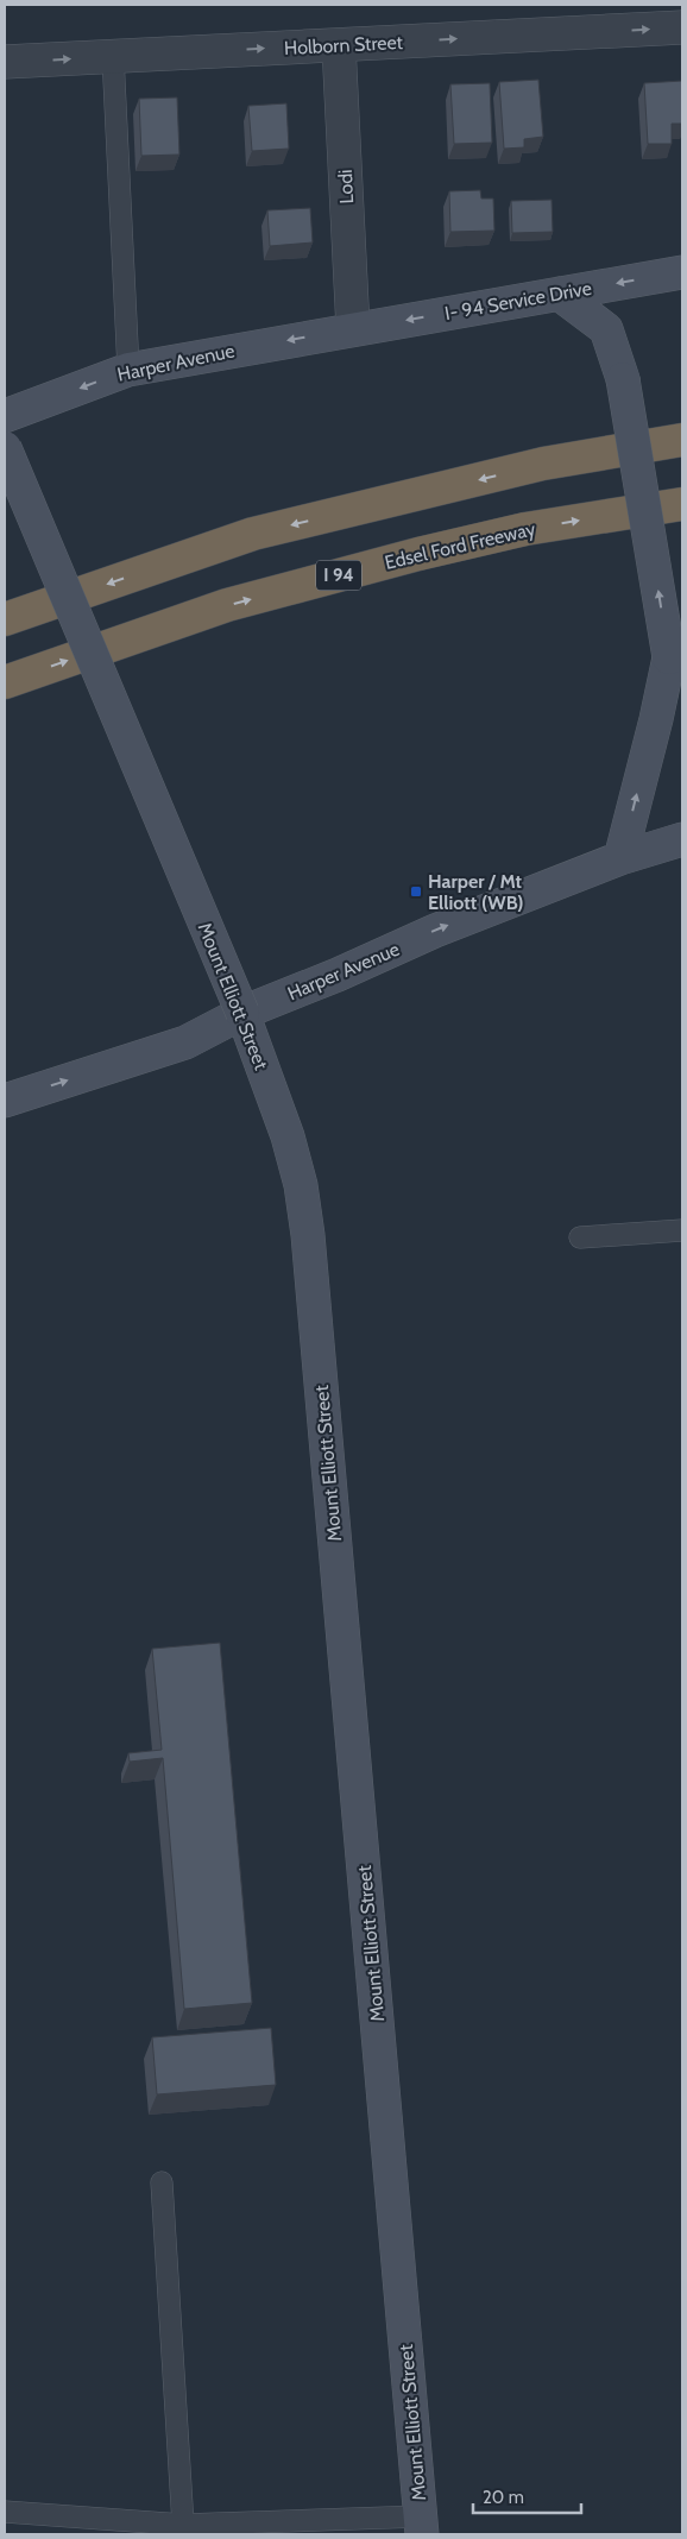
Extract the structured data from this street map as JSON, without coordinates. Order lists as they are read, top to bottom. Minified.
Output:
{"streets":{"highway":["Edsel Ford Freeway","I 94"],"main road":["I- 94 Service Drive","Harper Avenue","Mount Elliott Street"],"street":["Holborn Street","Lodi"]},"crossings":[["Holborn Street","Lodi"],["Lodi","I- 94 Service Drive"],["Lodi","Harper Avenue"],["I- 94 Service Drive","Harper Avenue"],["Harper Avenue","Mount Elliott Street"]],"one_way":["Holborn Street","I- 94 Service Drive"],"places":{"transit":["Harper / Mt Elliott (WB)"]},"scale_bar":"20 m"}
